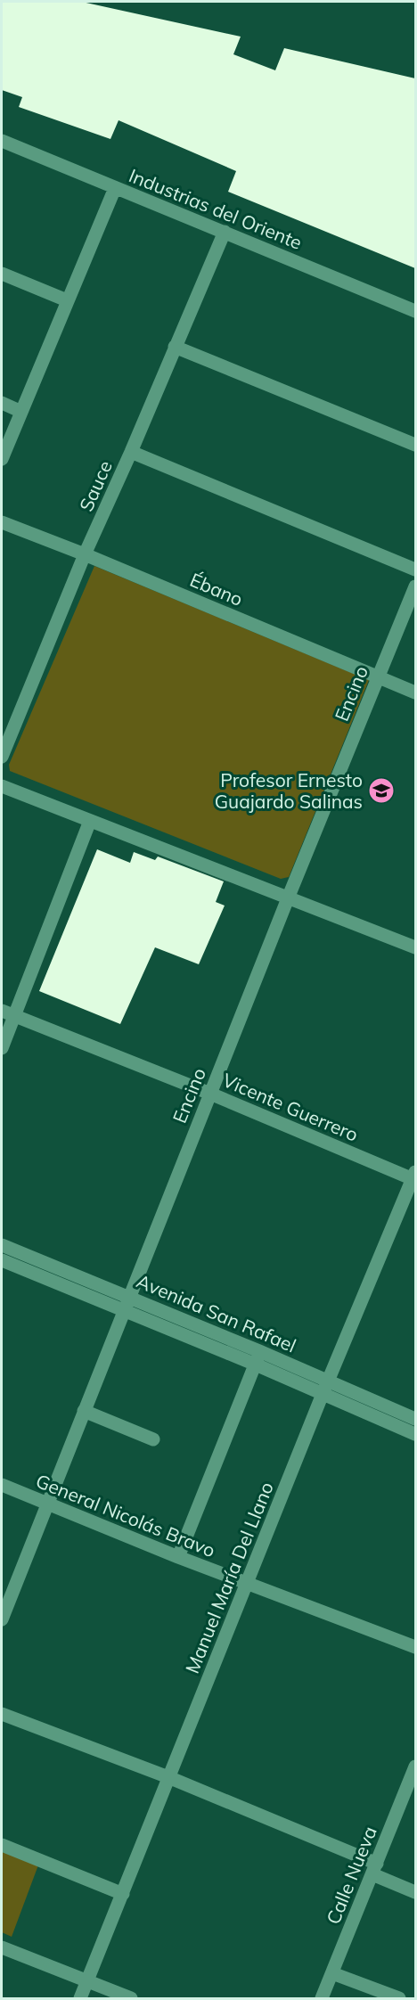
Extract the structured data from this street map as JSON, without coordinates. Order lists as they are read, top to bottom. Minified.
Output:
{"streets":{"street":["Industrias del Oriente","Sauce","Ébano","Encino","Vicente Guerrero","Avenida San Rafael","General Nicolás Bravo","Manuel María Del Llano","Calle Nueva"]},"crossings":[["Industrias del Oriente","Sauce"],["Sauce","Ébano"],["Ébano","Encino"],["Encino","Vicente Guerrero"],["Encino","Avenida San Rafael"],["Encino","General Nicolás Bravo"],["Vicente Guerrero","Manuel María Del Llano"],["Avenida San Rafael","Manuel María Del Llano"],["General Nicolás Bravo","Manuel María Del Llano"]],"places":{"school or university":["Profesor Ernesto Guajardo Salinas"]}}
